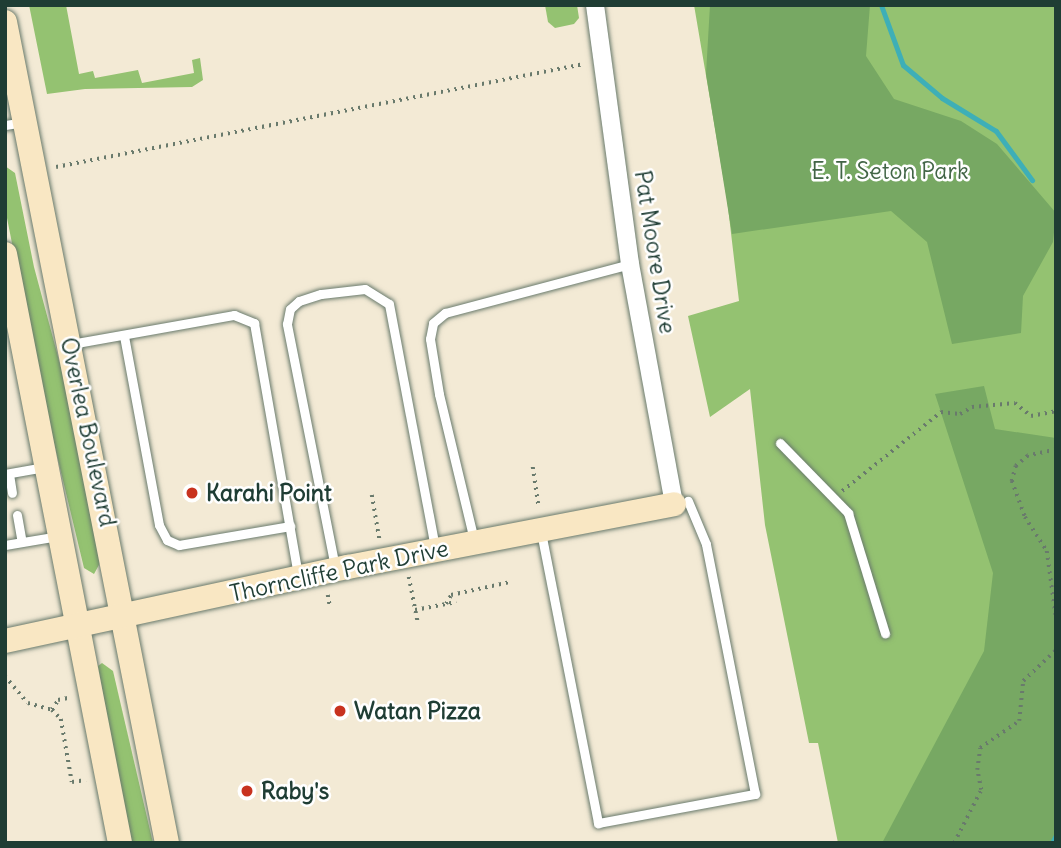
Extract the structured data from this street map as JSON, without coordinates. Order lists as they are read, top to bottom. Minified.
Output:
{"streets":{"main road":["Overlea Boulevard","Thorncliffe Park Drive"],"street":["Pat Moore Drive"]},"crossings":[["Pat Moore Drive","Thorncliffe Park Drive"],["Overlea Boulevard","Thorncliffe Park Drive"]],"parks":["E. T. Seton Park"],"places":["Karahi Point","Watan Pizza","Raby's"]}
